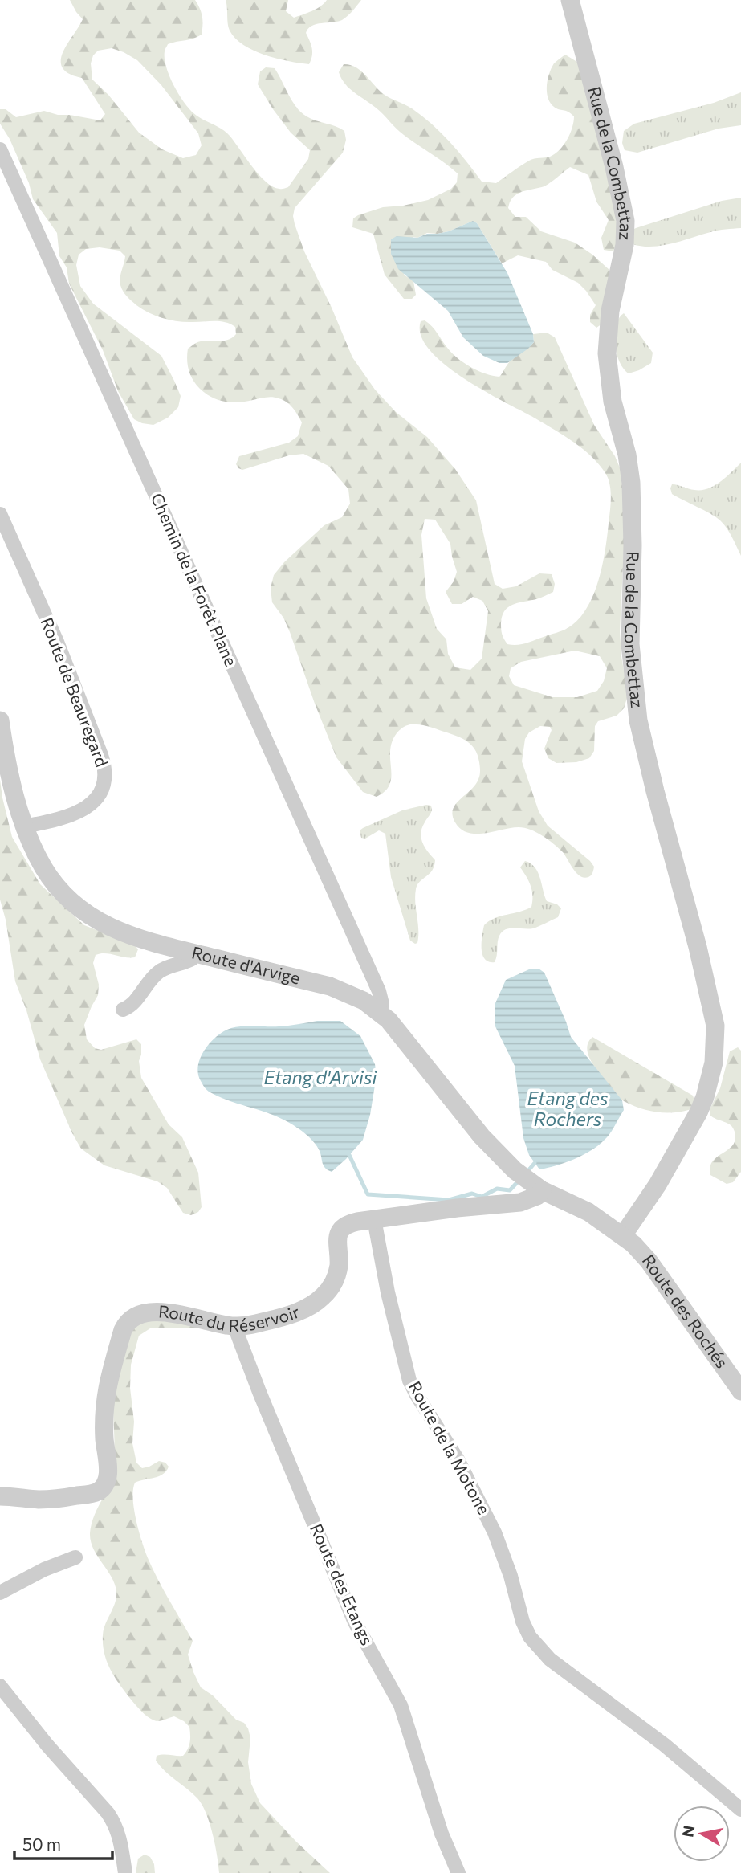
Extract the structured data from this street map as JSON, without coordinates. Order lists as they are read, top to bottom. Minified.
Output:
{"streets":{"street":["Rue de la Combettaz","Chemin de la Forêt Plane","Route de Beauregard","Route d'Arvige","Route du Réservoir","Route des Rochés","Route de la Motone","Route des Etangs"]},"crossings":[["Rue de la Combettaz","Route des Rochés"],["Chemin de la Forêt Plane","Route d'Arvige"],["Route de Beauregard","Route d'Arvige"],["Route d'Arvige","Route du Réservoir"],["Route d'Arvige","Route des Rochés"],["Route du Réservoir","Route des Rochés"],["Route du Réservoir","Route de la Motone"],["Route du Réservoir","Route des Etangs"]],"water":["Etang d'Arvisi","Etang des Rochers"],"scale_bar":"50 m","north":"left"}
